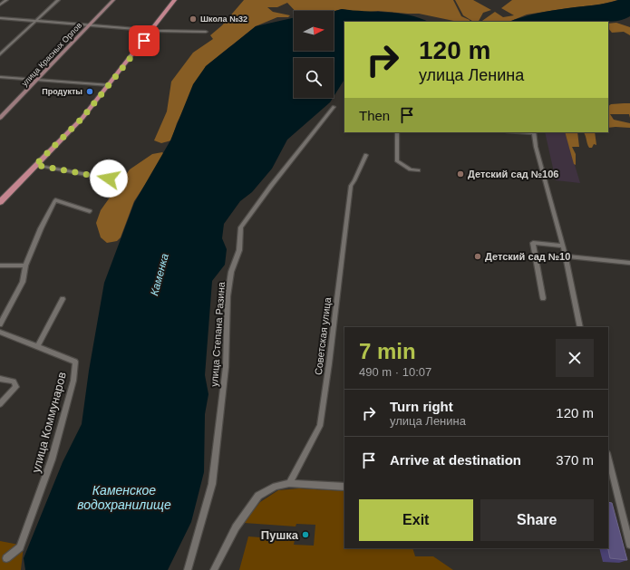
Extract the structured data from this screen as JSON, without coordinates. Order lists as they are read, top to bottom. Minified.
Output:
{"streets":{"street":["улица Красных Орлов","улица Степана Разина","Советская улица","улица Коммунаров"]},"water":["Каменка","Каменское водохранилище"],"places":["Школа №32","Продукты","Детский сад №106","Детский сад №10","Пушка"],"north":"right","page":{"turn":["120 m","улица Ленина"],"then":"Then","heading":["7 min","490 m · 10:07"],"list":[{"name":"Turn right","note":"улица Ленина","value":"120 m"},{"name":"Arrive at destination","value":"370 m"}],"buttons":["Exit","Share"]}}
